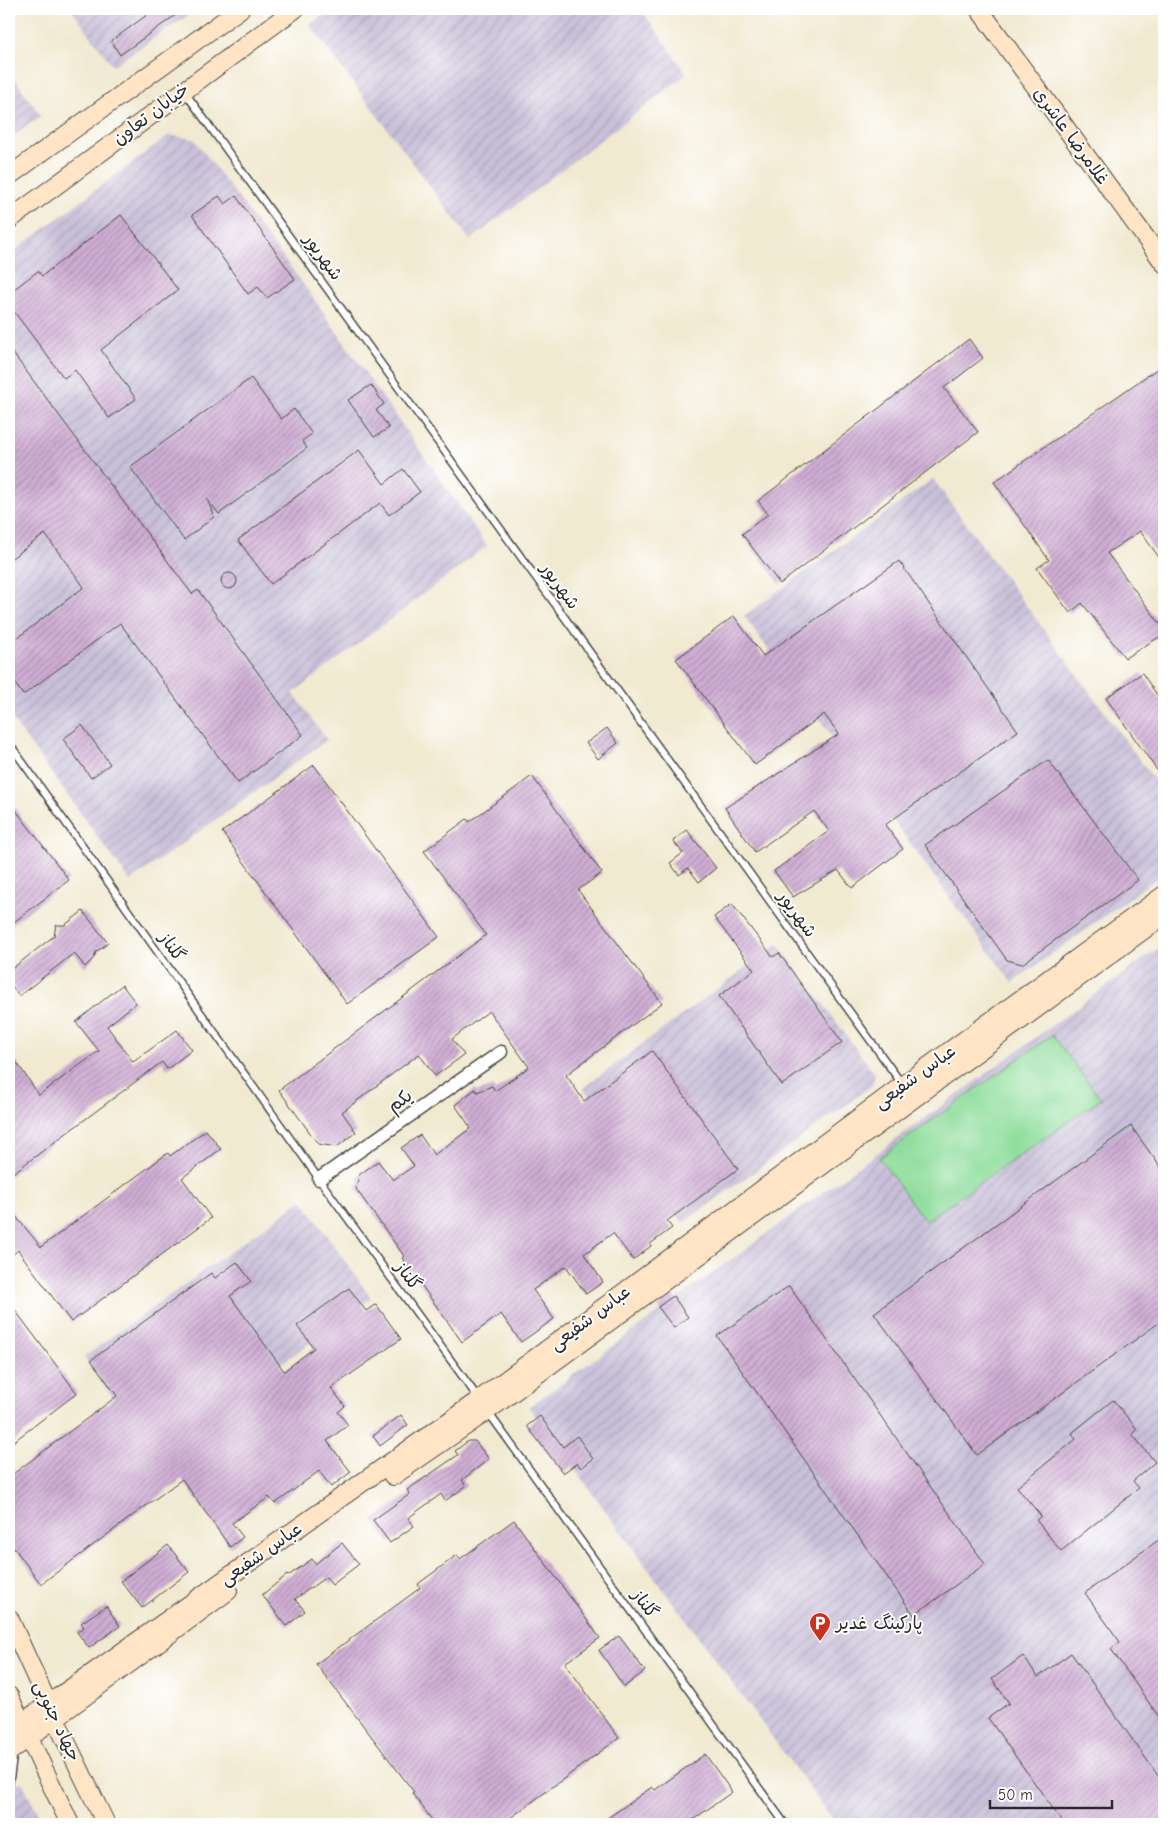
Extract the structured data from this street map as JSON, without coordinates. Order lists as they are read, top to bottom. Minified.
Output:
{"streets":{"main road":["خیابان تعاون","غلامرضا عاشری","عباس شفیعی","جهاد جنوبی"],"street":["یکم"],"lane":["شهریور","گلناز"]},"crossings":[["خیابان تعاون","شهریور"],["شهریور","عباس شفیعی"],["گلناز","عباس شفیعی"],["گلناز","یکم"],["عباس شفیعی","جهاد جنوبی"]],"places":{"parking":["پارکینگ غدیر"]},"scale_bar":"50 m"}
